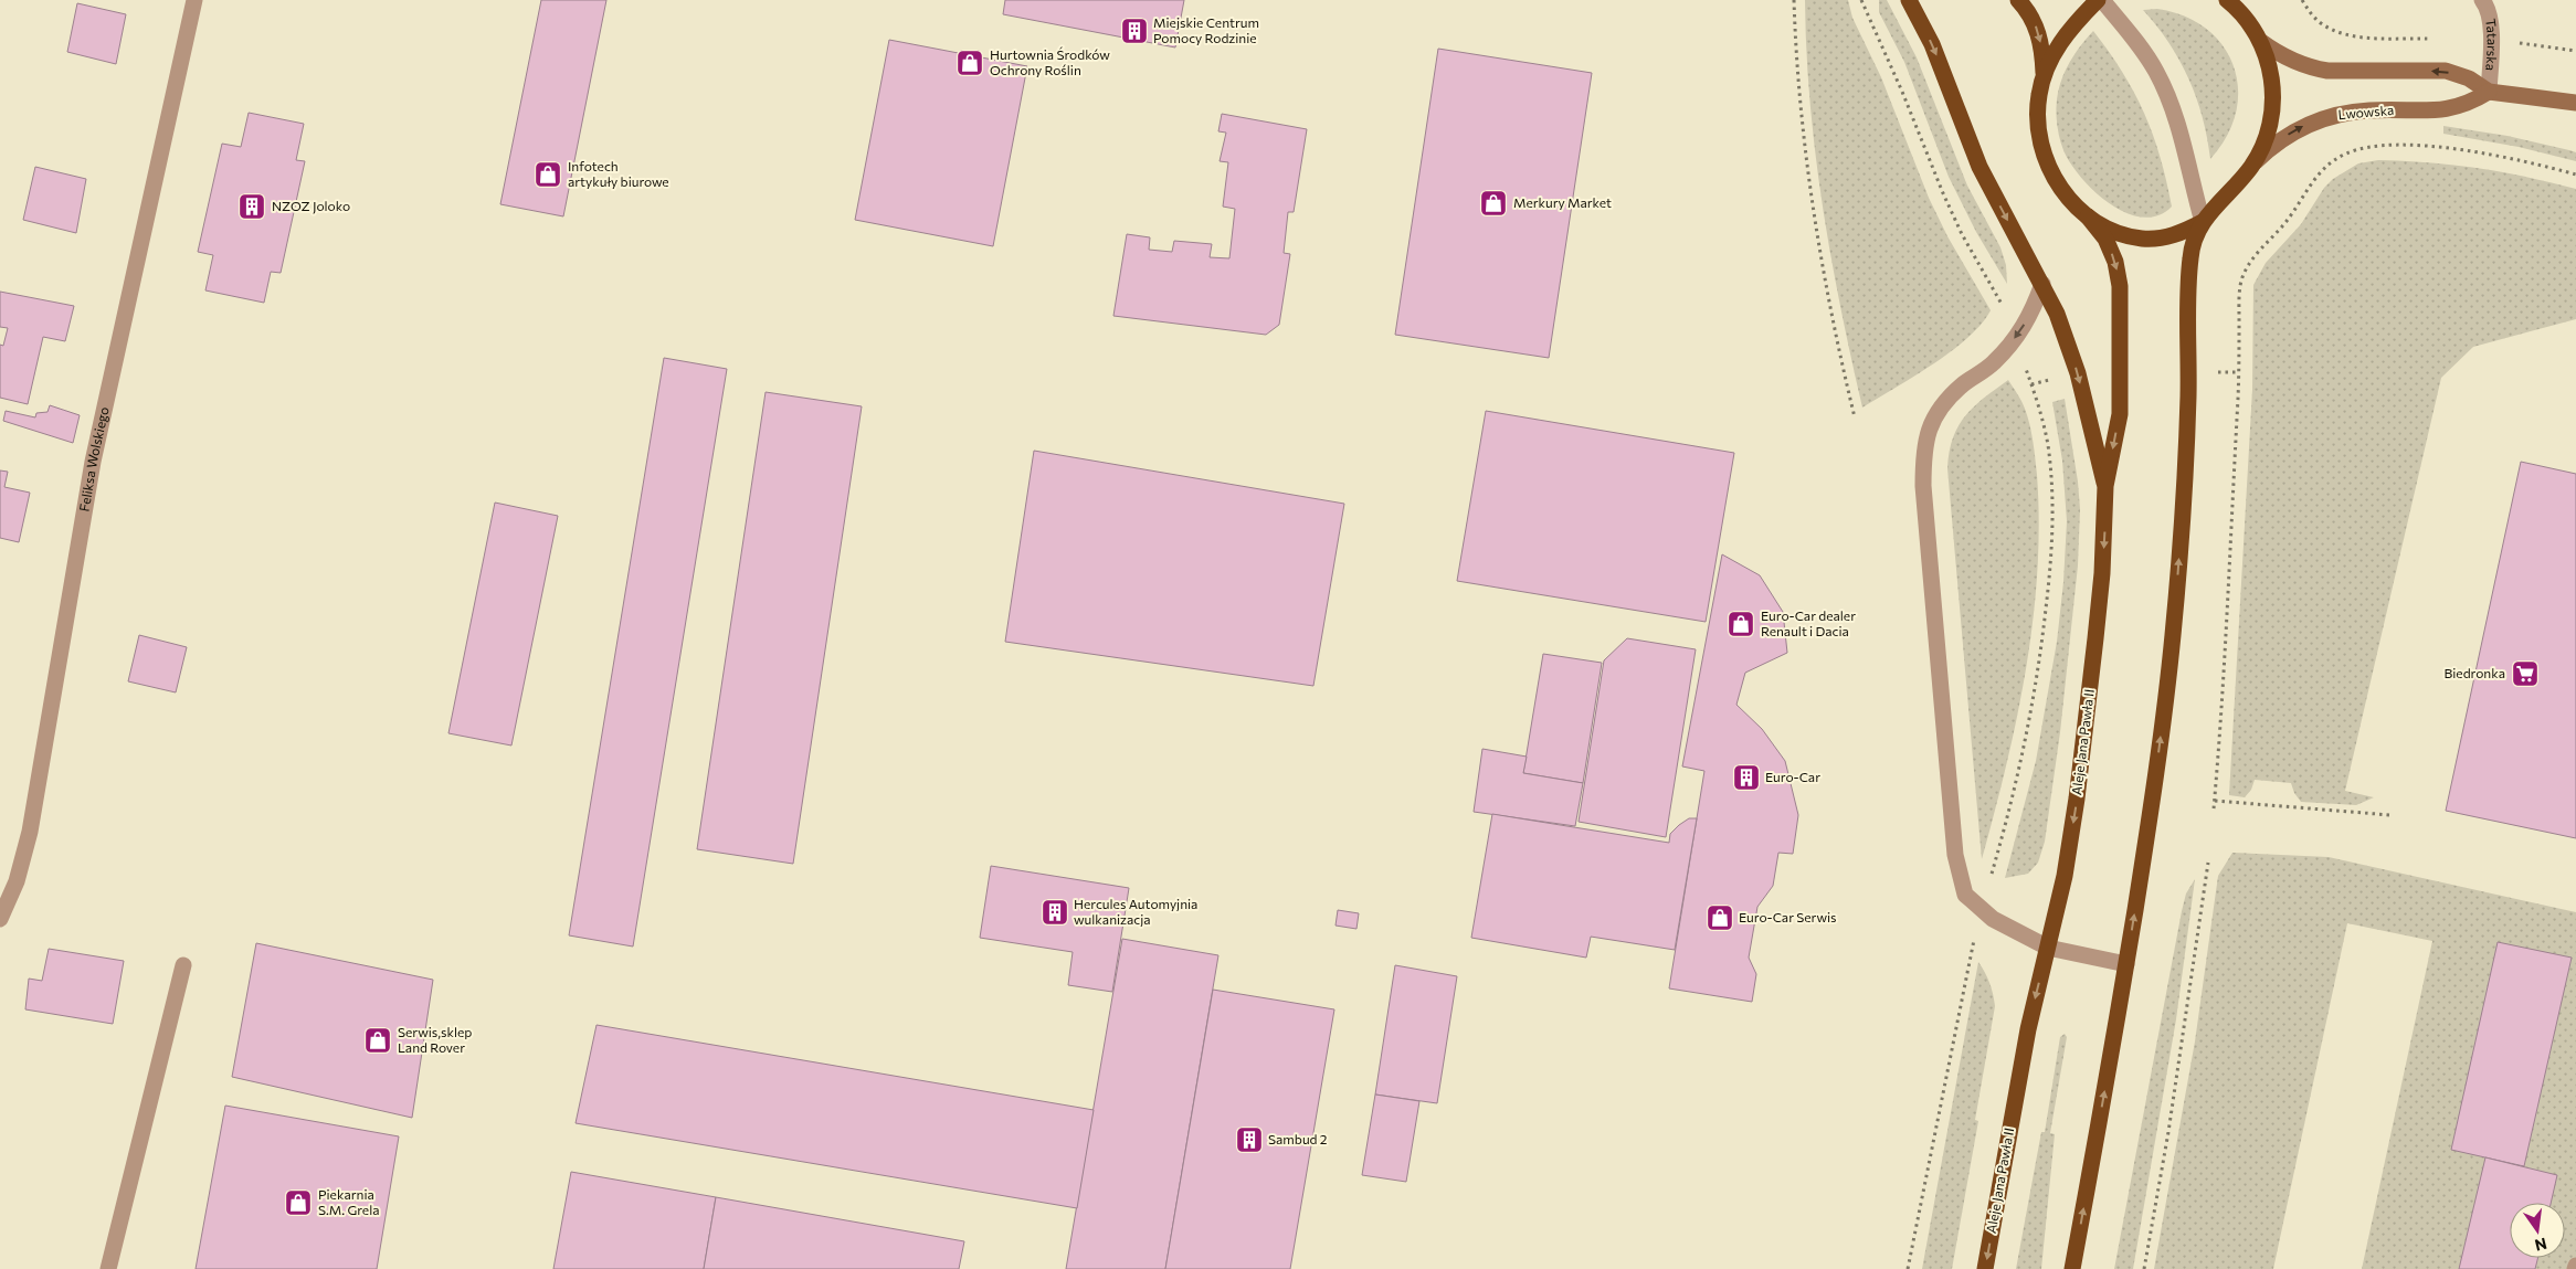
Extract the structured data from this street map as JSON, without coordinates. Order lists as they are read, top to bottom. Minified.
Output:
{"streets":{"highway":["Aleje Jana Pawła II"],"main road":["Lwowska"],"street":["Tatarska","Feliksa Wolskiego"]},"crossings":[["Tatarska","Lwowska"]],"one_way":["Lwowska"],"places":{"building":["Miejskie Centrum Pomocy Rodzinie","NZOZ Joloko","Euro-Car","Hercules Automyjnia wulkanizacja","Sambud 2"],"shop":["Hurtownia Środków Ochrony Roślin","Infotech artykuły biurowe","Merkury Market","Euro-Car dealer Renault i Dacia","Euro-Car Serwis","Serwis,sklep Land Rover","Piekarnia S.M. Grela"],"supermarket":["Biedronka"]},"north":"bottom"}
